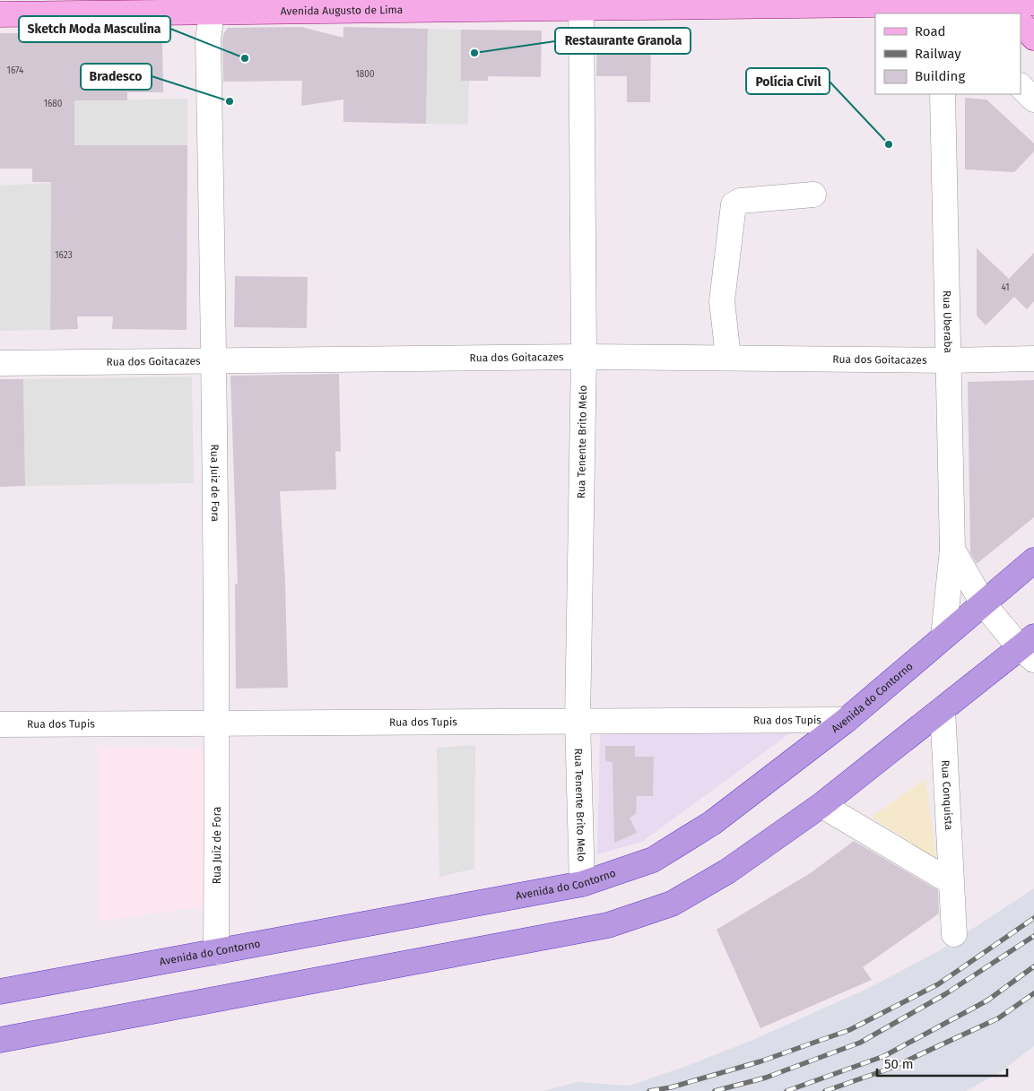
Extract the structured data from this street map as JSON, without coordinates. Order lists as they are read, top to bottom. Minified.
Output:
{"streets":{"highway":["Avenida do Contorno"],"main road":["Avenida Augusto de Lima"],"street":["Rua Uberaba","Rua dos Goitacazes","Rua Tenente Brito Melo","Rua Juiz de Fora","Rua dos Tupis","Rua Conquista"]},"crossings":[["Avenida Augusto de Lima","Rua Tenente Brito Melo"],["Avenida Augusto de Lima","Rua Juiz de Fora"],["Rua Uberaba","Rua dos Goitacazes"],["Rua Uberaba","Avenida do Contorno"],["Rua dos Goitacazes","Rua Tenente Brito Melo"],["Rua dos Goitacazes","Rua Juiz de Fora"],["Rua Tenente Brito Melo","Avenida do Contorno"],["Rua Tenente Brito Melo","Rua dos Tupis"],["Rua Juiz de Fora","Avenida do Contorno"],["Rua Juiz de Fora","Rua dos Tupis"],["Avenida do Contorno","Rua dos Tupis"]],"places":["Restaurante Granola","Sketch Moda Masculina","Bradesco","Polícia Civil"],"house_numbers":["1674","1800","1680","1623","41"],"legend":["Road","Railway","Building"],"scale_bar":"50 m"}
